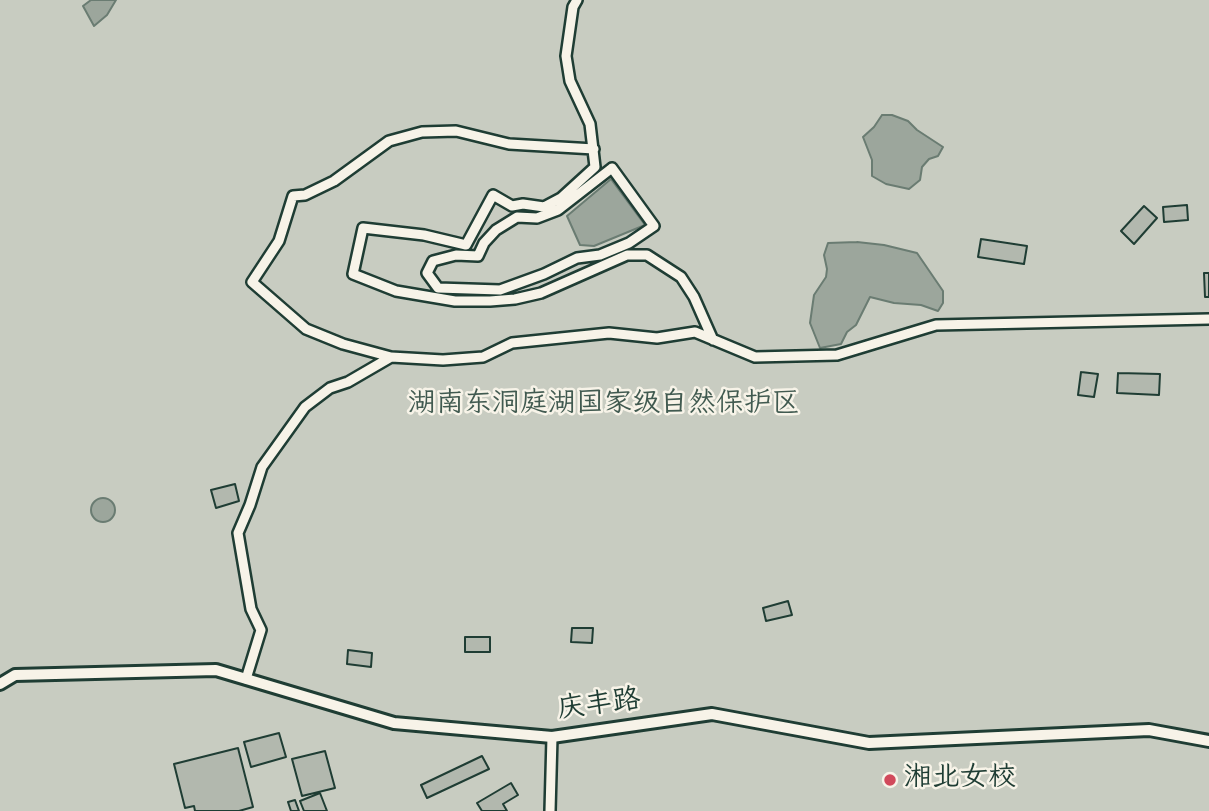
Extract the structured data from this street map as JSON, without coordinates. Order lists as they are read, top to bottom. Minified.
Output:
{"streets":{"street":["庆丰路"]},"parks":["湖南东洞庭湖国家级自然保护区"],"places":["湘北女校"]}
